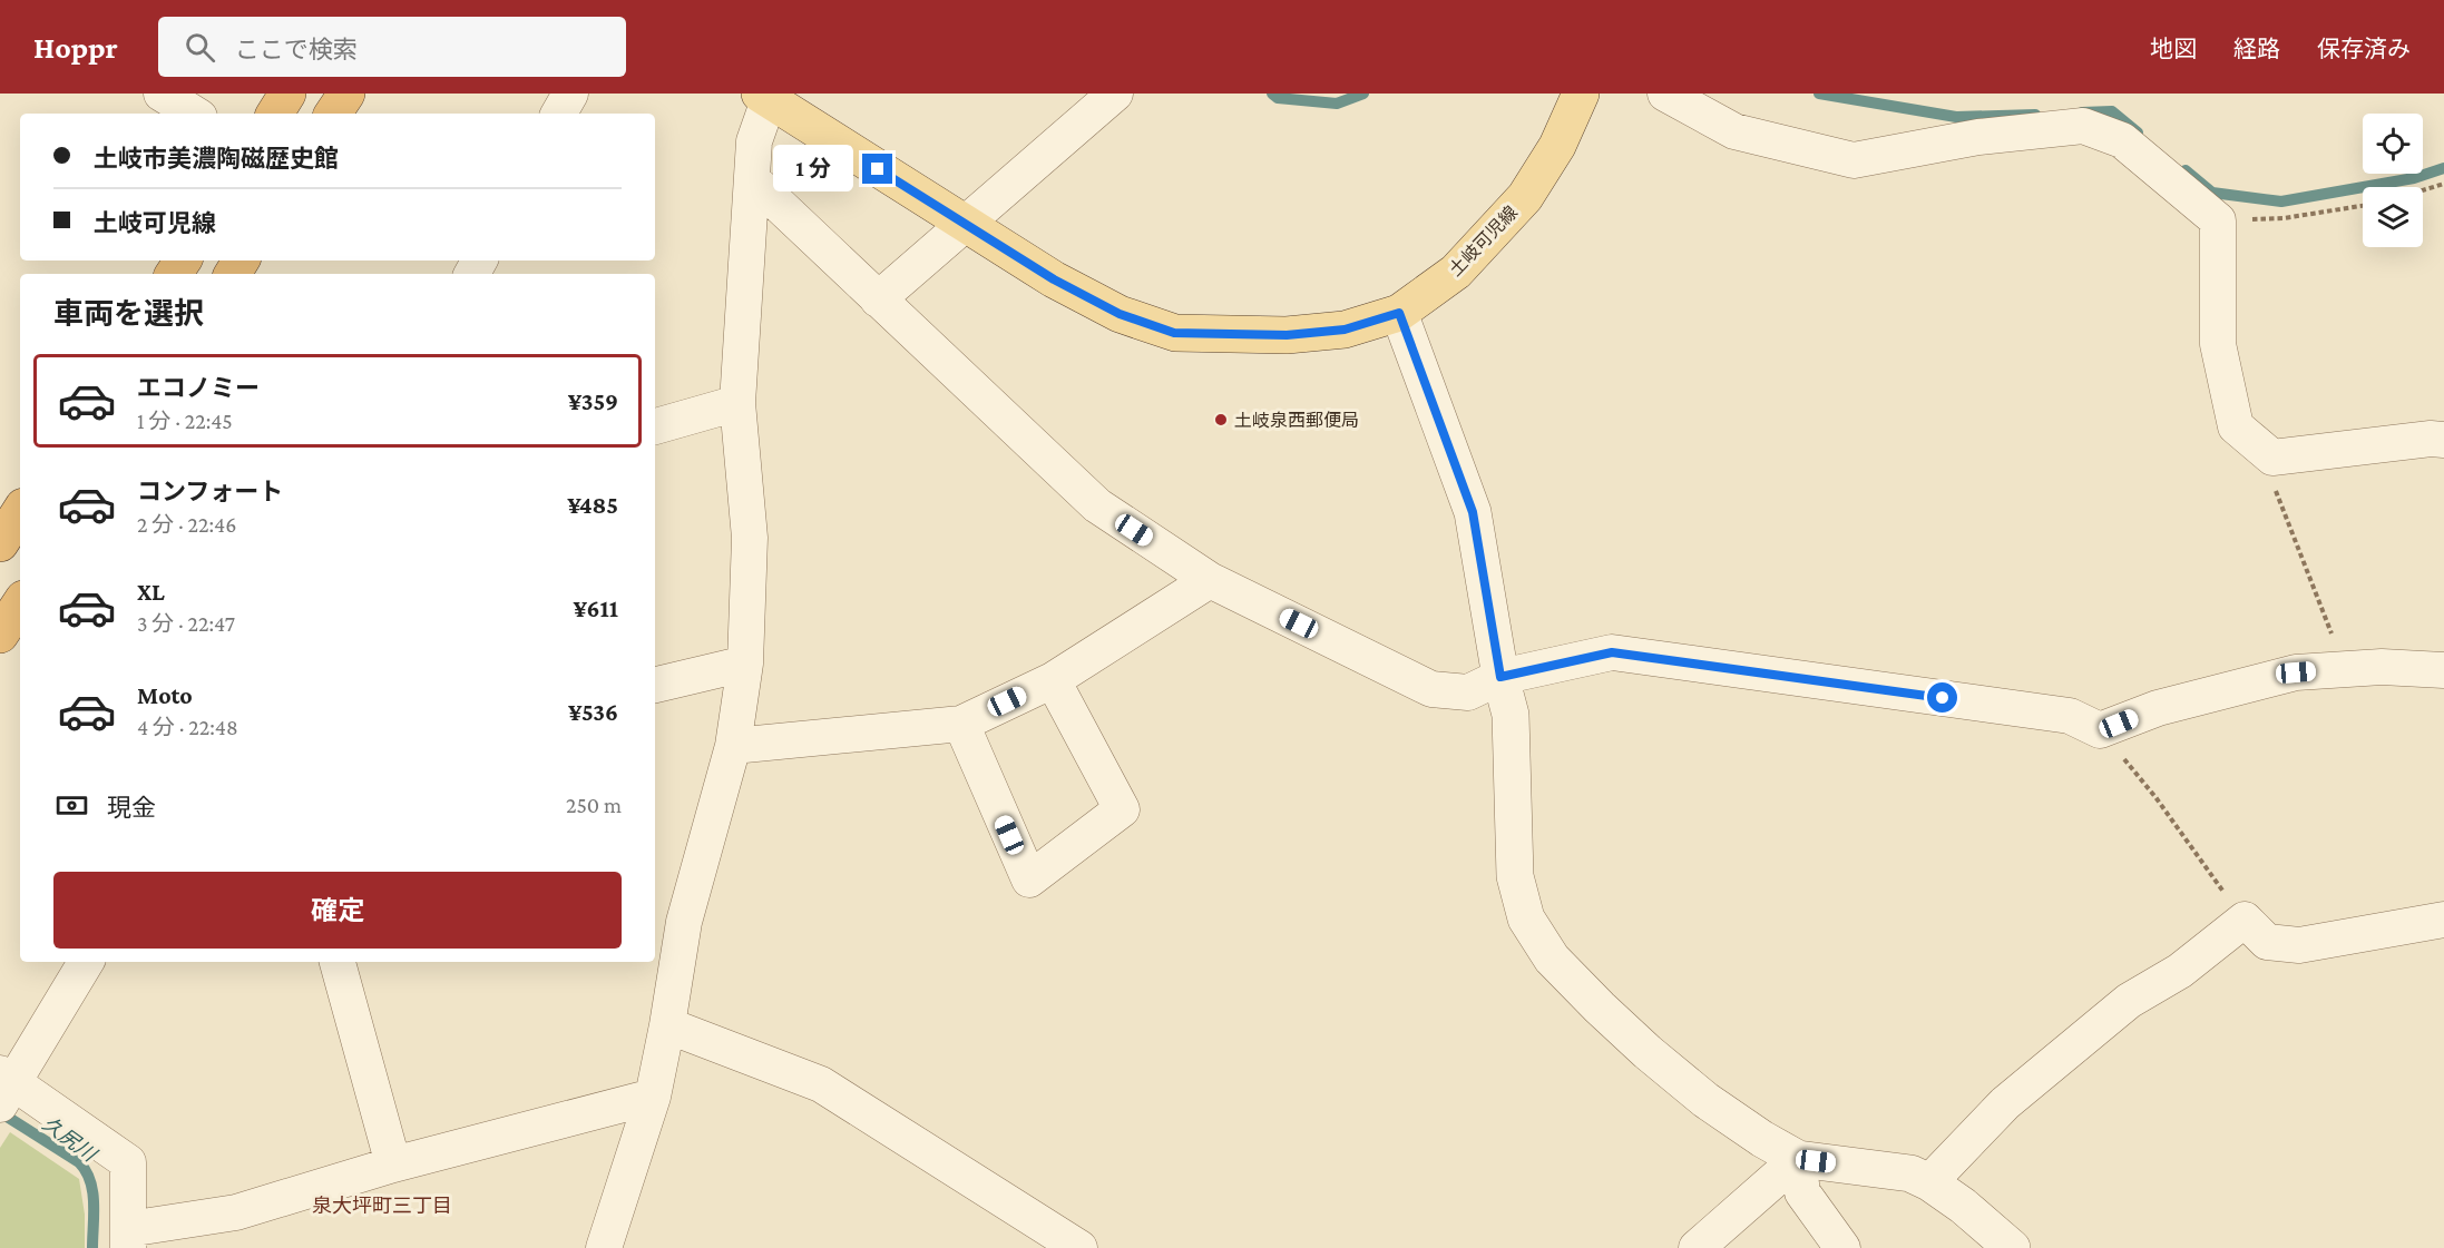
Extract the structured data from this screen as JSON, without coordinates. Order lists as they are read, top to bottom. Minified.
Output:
{"streets":{"main road":["土岐可児線"]},"districts":["泉大坪町三丁目"],"water":["久尻川"],"places":["土岐泉西郵便局"],"page":{"header":"Hoppr","search":"ここで検索","nav":["地図","経路","保存済み"],"banner":["土岐市美濃陶磁歴史館","土岐可児線"],"bubble":"1 分","heading":"車両を選択","list":[{"name":"エコノミー","note":"1 分 · 22:45","value":"¥359"},{"name":"コンフォート","note":"2 分 · 22:46","value":"¥485"},{"name":"XL","note":"3 分 · 22:47","value":"¥611"},{"name":"Moto","note":"4 分 · 22:48","value":"¥536"}],"pay":["現金","250 m"],"buttons":"確定"}}
